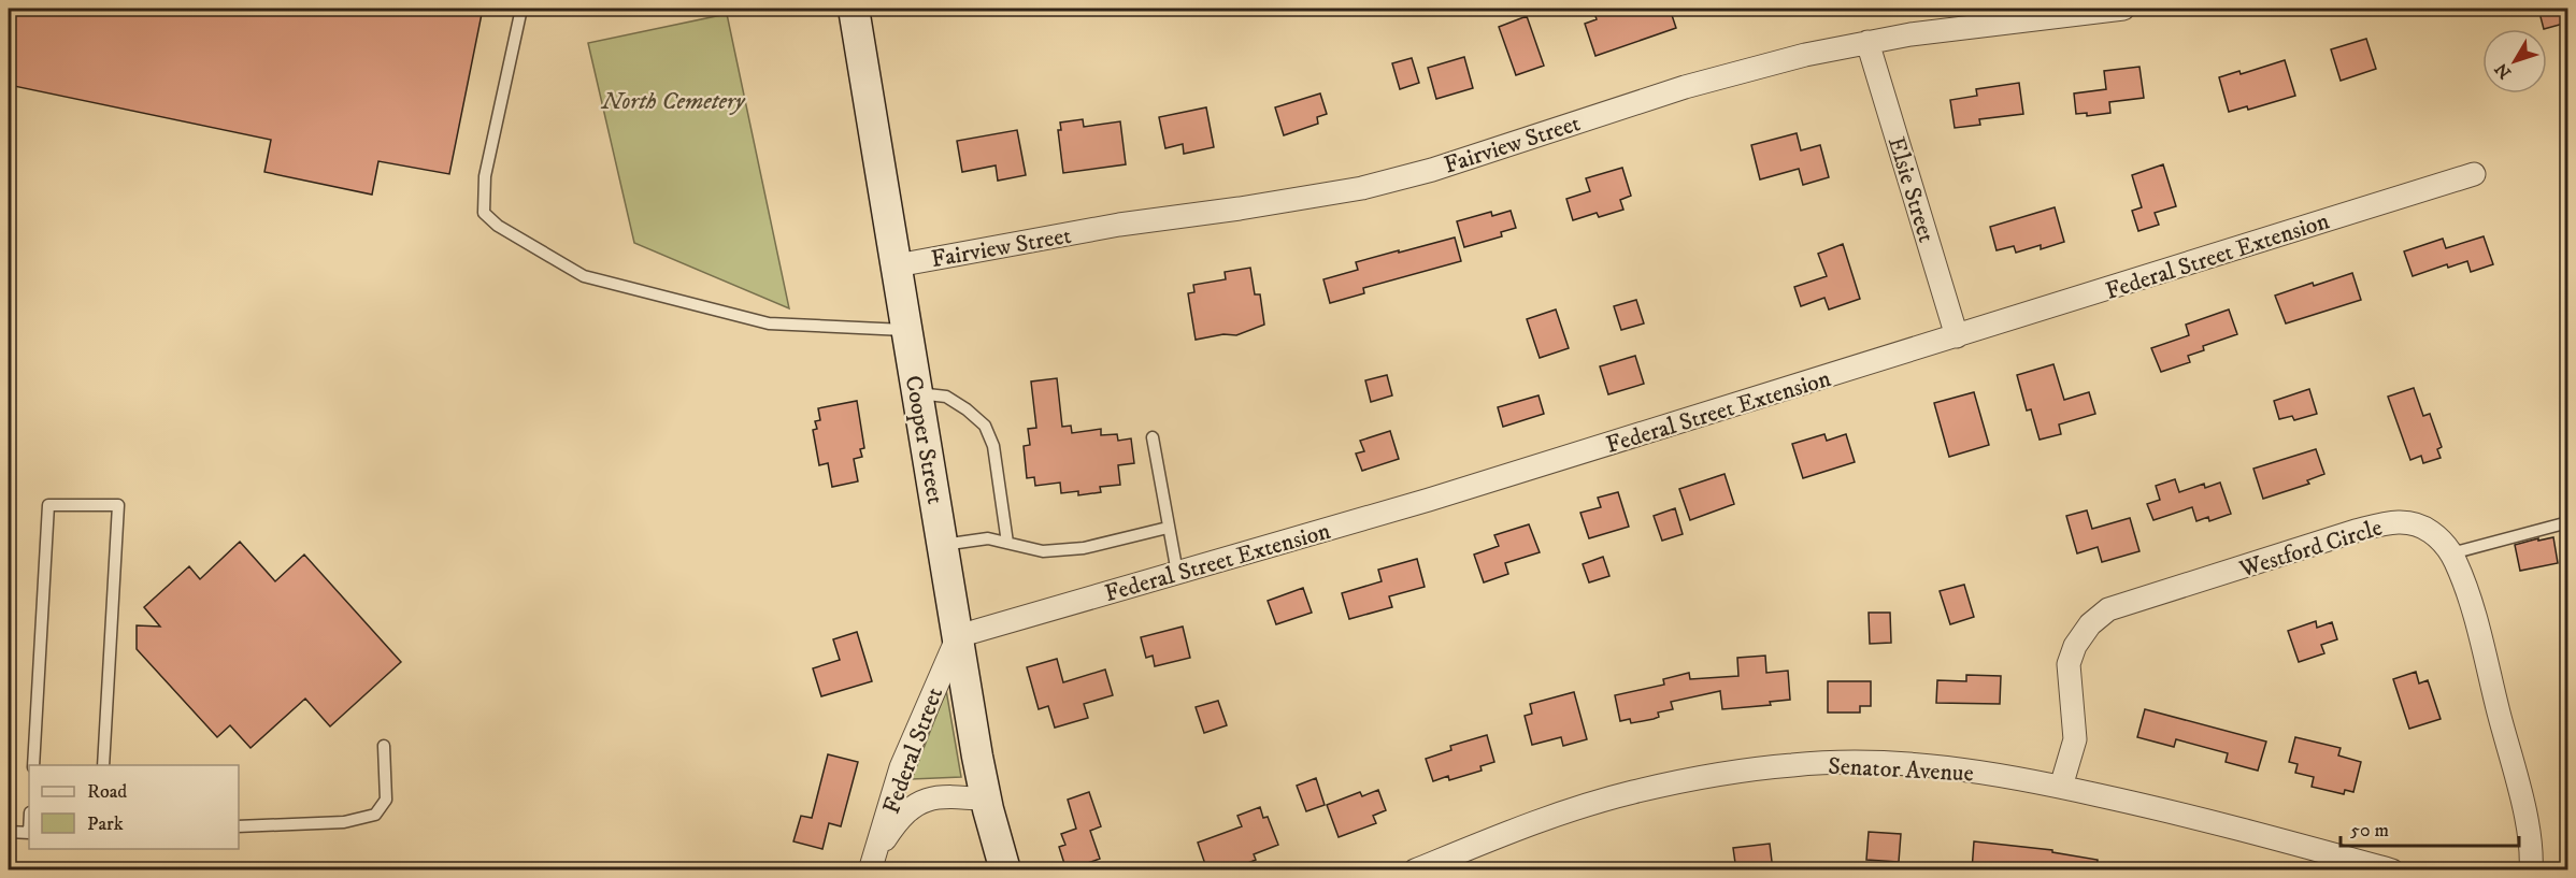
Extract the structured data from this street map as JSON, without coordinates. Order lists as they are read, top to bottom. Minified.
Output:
{"streets":{"street":["Fairview Street","Elsie Street","Federal Street Extension","Cooper Street","Westford Circle","Federal Street","Senator Avenue"]},"crossings":[["Fairview Street","Elsie Street"],["Fairview Street","Cooper Street"],["Elsie Street","Federal Street Extension"],["Federal Street Extension","Cooper Street"],["Federal Street Extension","Federal Street"],["Cooper Street","Federal Street"],["Westford Circle","Senator Avenue"]],"parks":["North Cemetery"],"legend":["Road","Park"],"scale_bar":"50 m","north":"bottom left"}
